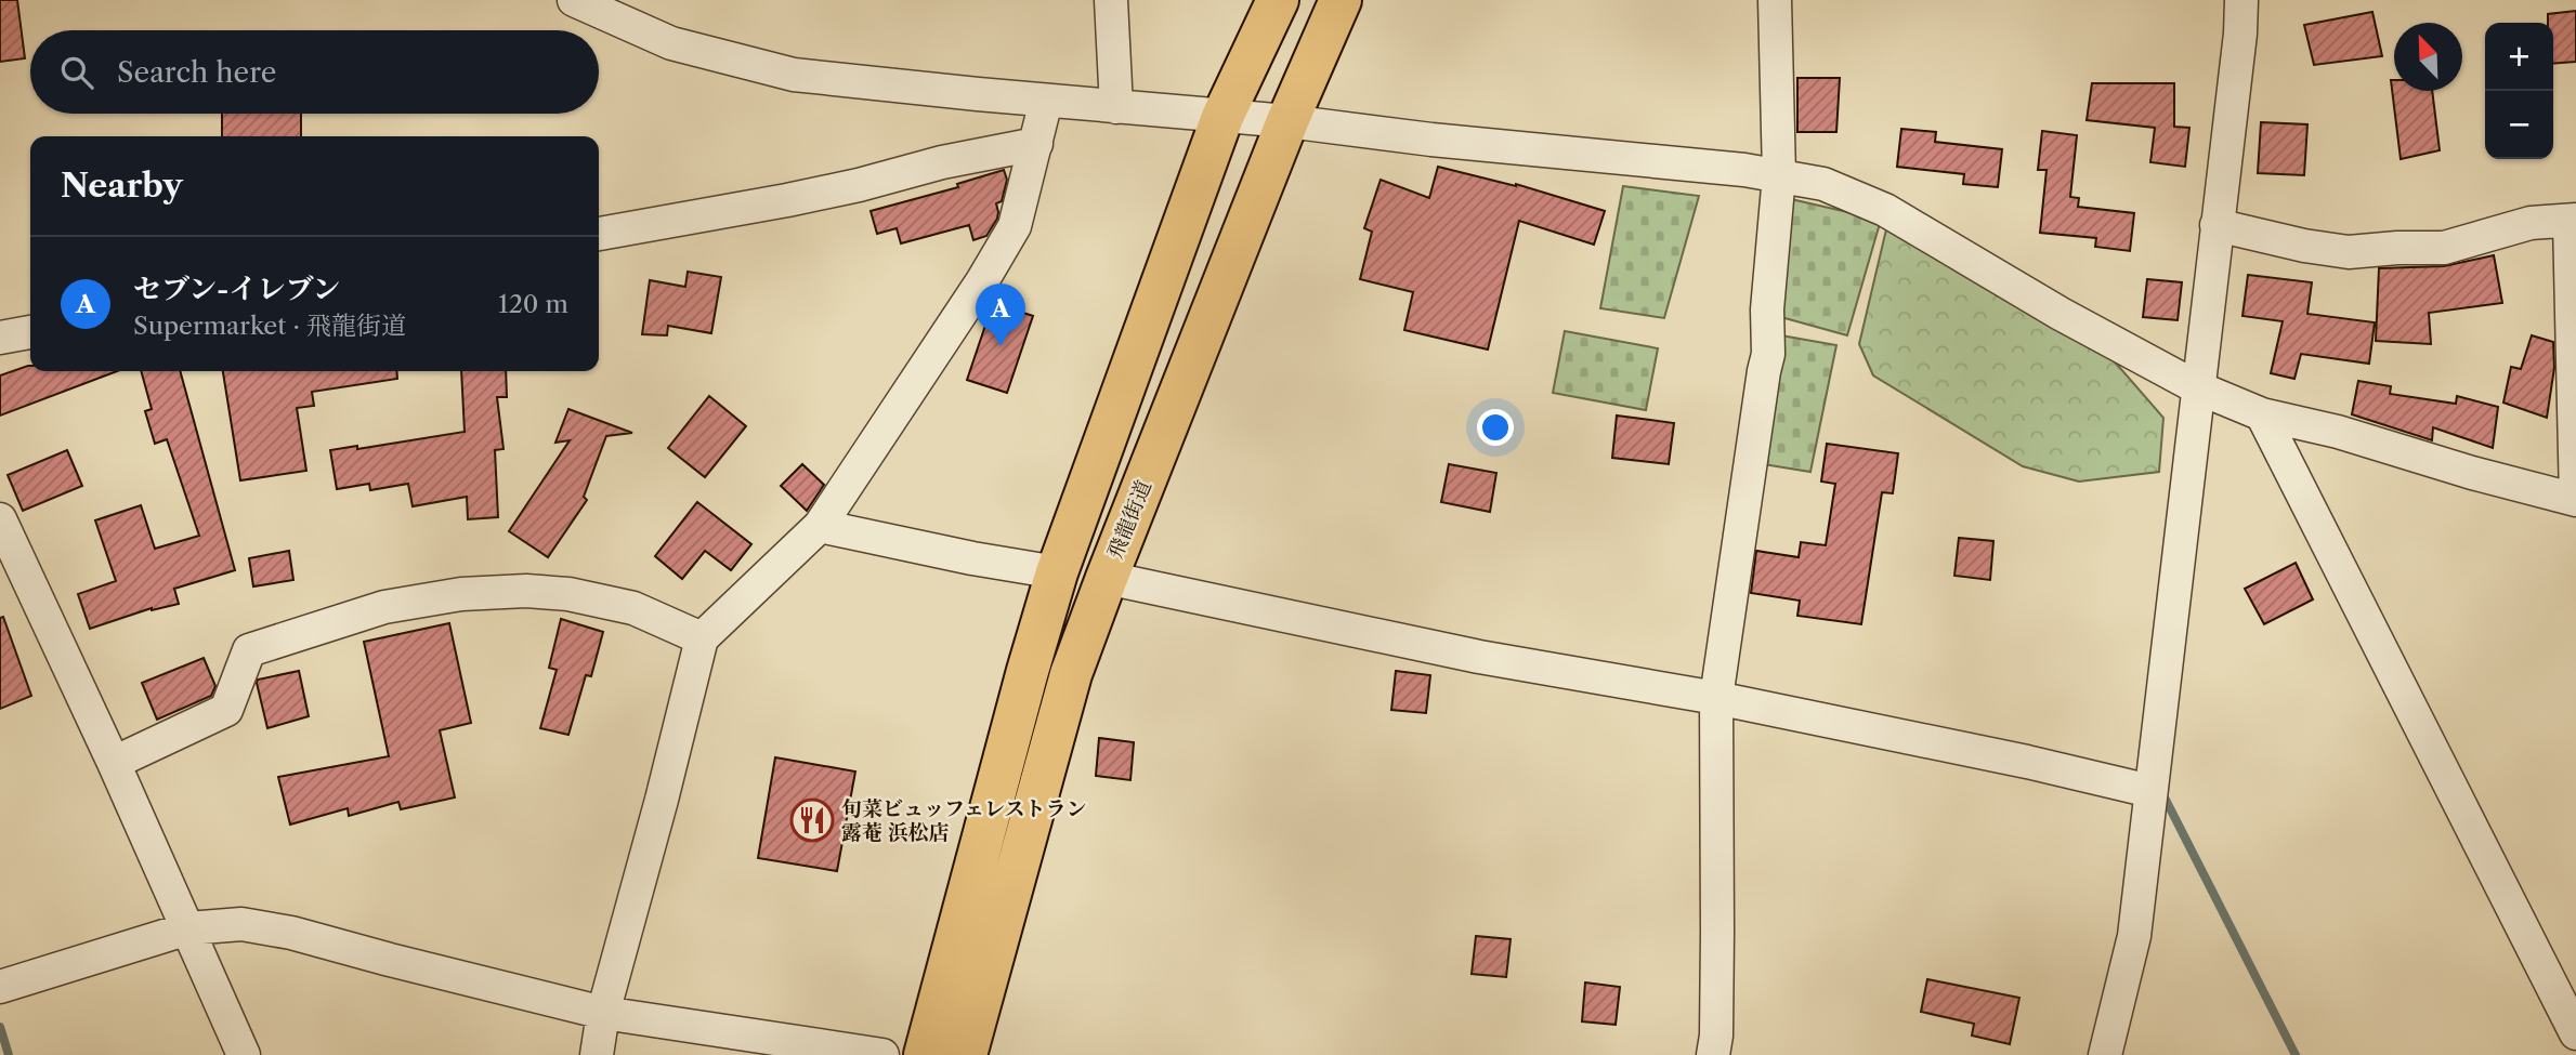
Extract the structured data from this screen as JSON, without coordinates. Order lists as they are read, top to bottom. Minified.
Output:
{"streets":{"highway":["飛龍街道"]},"places":{"restaurant":["旬菜ビュッフェレストラン 露菴 浜松店"]},"north":"top left","page":{"map_buttons":["+","−"],"search":"Search here","heading":"Nearby","list":[{"mark":"A","name":"セブン-イレブン","note":"Supermarket · 飛龍街道","value":"120 m"}],"pins":"A"}}
